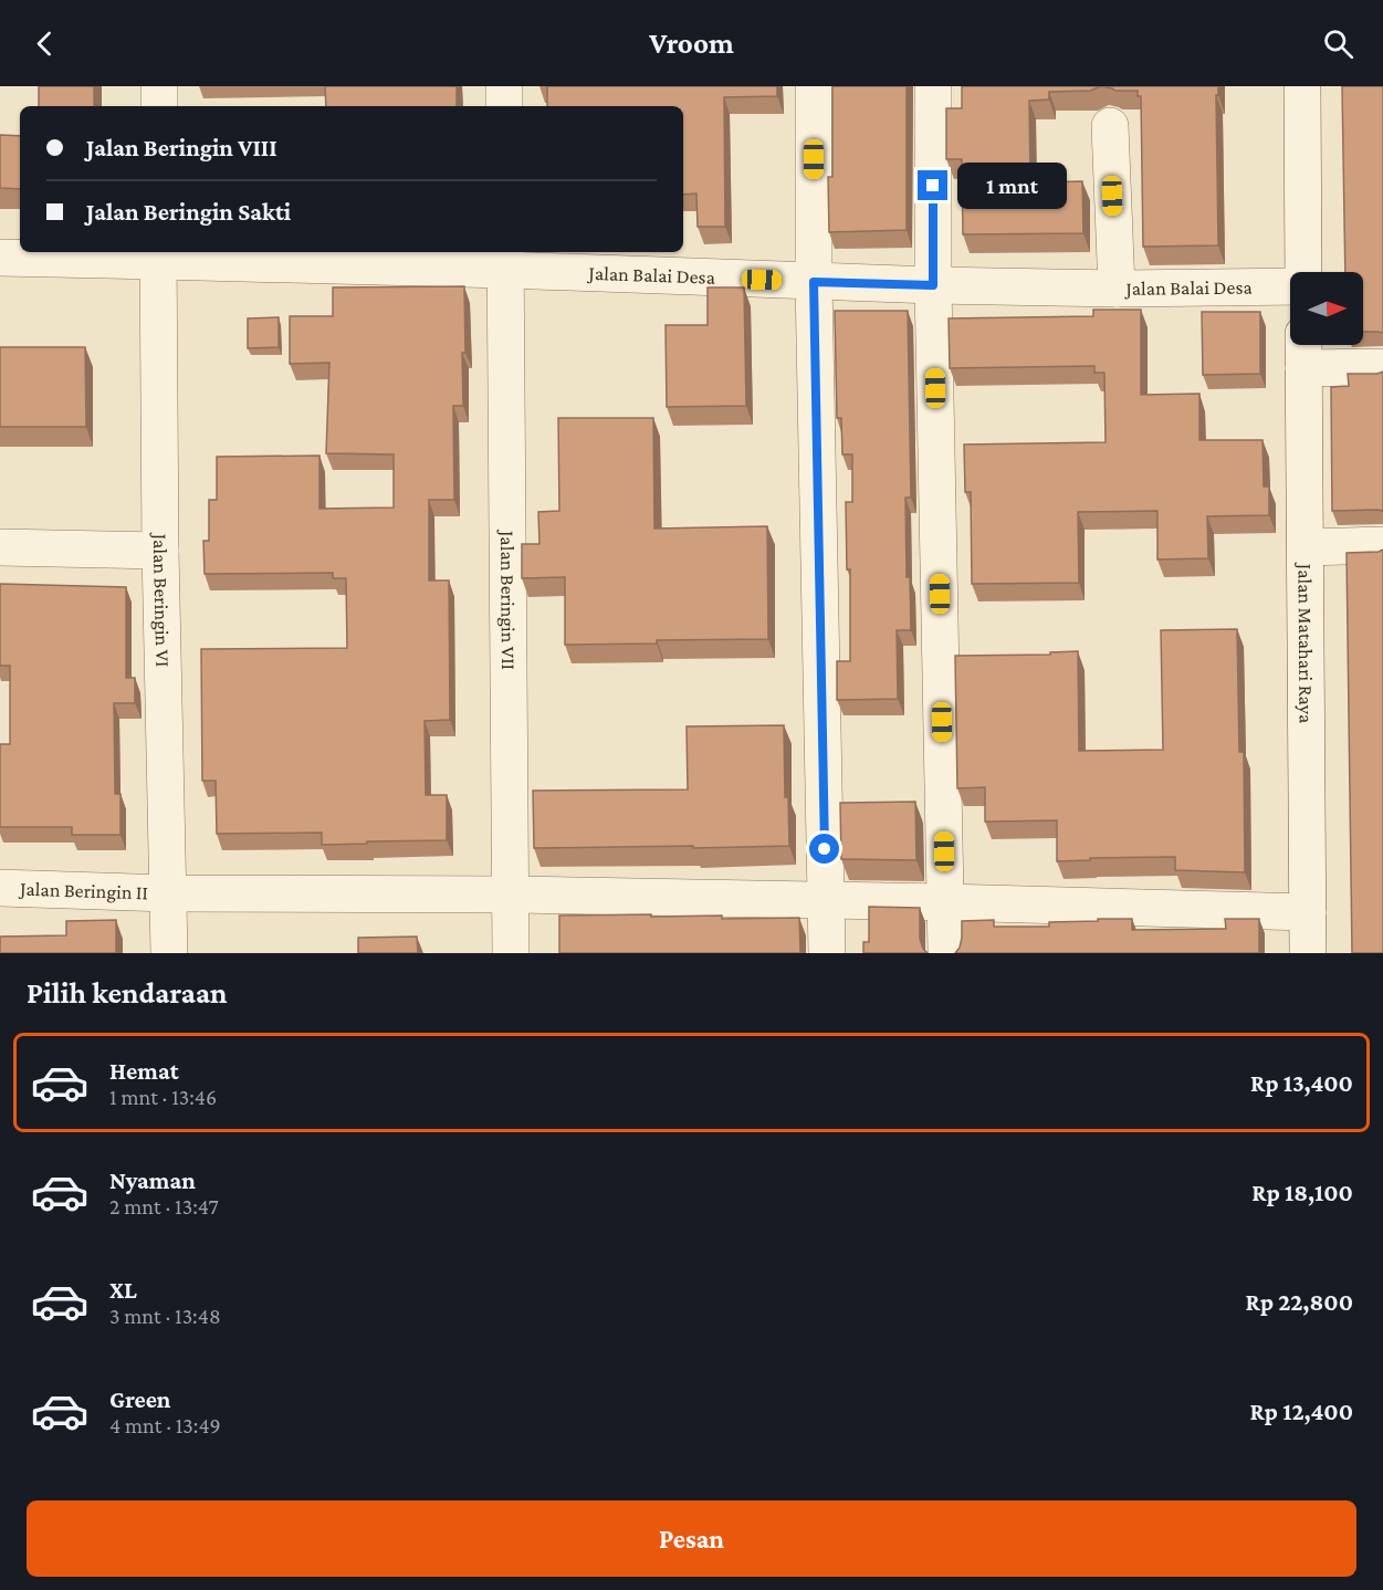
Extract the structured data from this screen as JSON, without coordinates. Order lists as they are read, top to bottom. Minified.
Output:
{"streets":{"street":["Jalan Balai Desa","Jalan Beringin VII","Jalan Beringin VI","Jalan Matahari Raya","Jalan Beringin II"]},"crossings":[["Jalan Balai Desa","Jalan Beringin VII"],["Jalan Balai Desa","Jalan Beringin VI"],["Jalan Beringin VII","Jalan Beringin II"],["Jalan Beringin VI","Jalan Beringin II"],["Jalan Matahari Raya","Jalan Beringin II"]],"north":"right","page":{"header":"Vroom","banner":["Jalan Beringin VIII","Jalan Beringin Sakti"],"bubble":"1 mnt","heading":"Pilih kendaraan","list":[{"name":"Hemat","note":"1 mnt · 13:46","value":"Rp 13,400"},{"name":"Nyaman","note":"2 mnt · 13:47","value":"Rp 18,100"},{"name":"XL","note":"3 mnt · 13:48","value":"Rp 22,800"},{"name":"Green","note":"4 mnt · 13:49","value":"Rp 12,400"}],"buttons":"Pesan"}}
